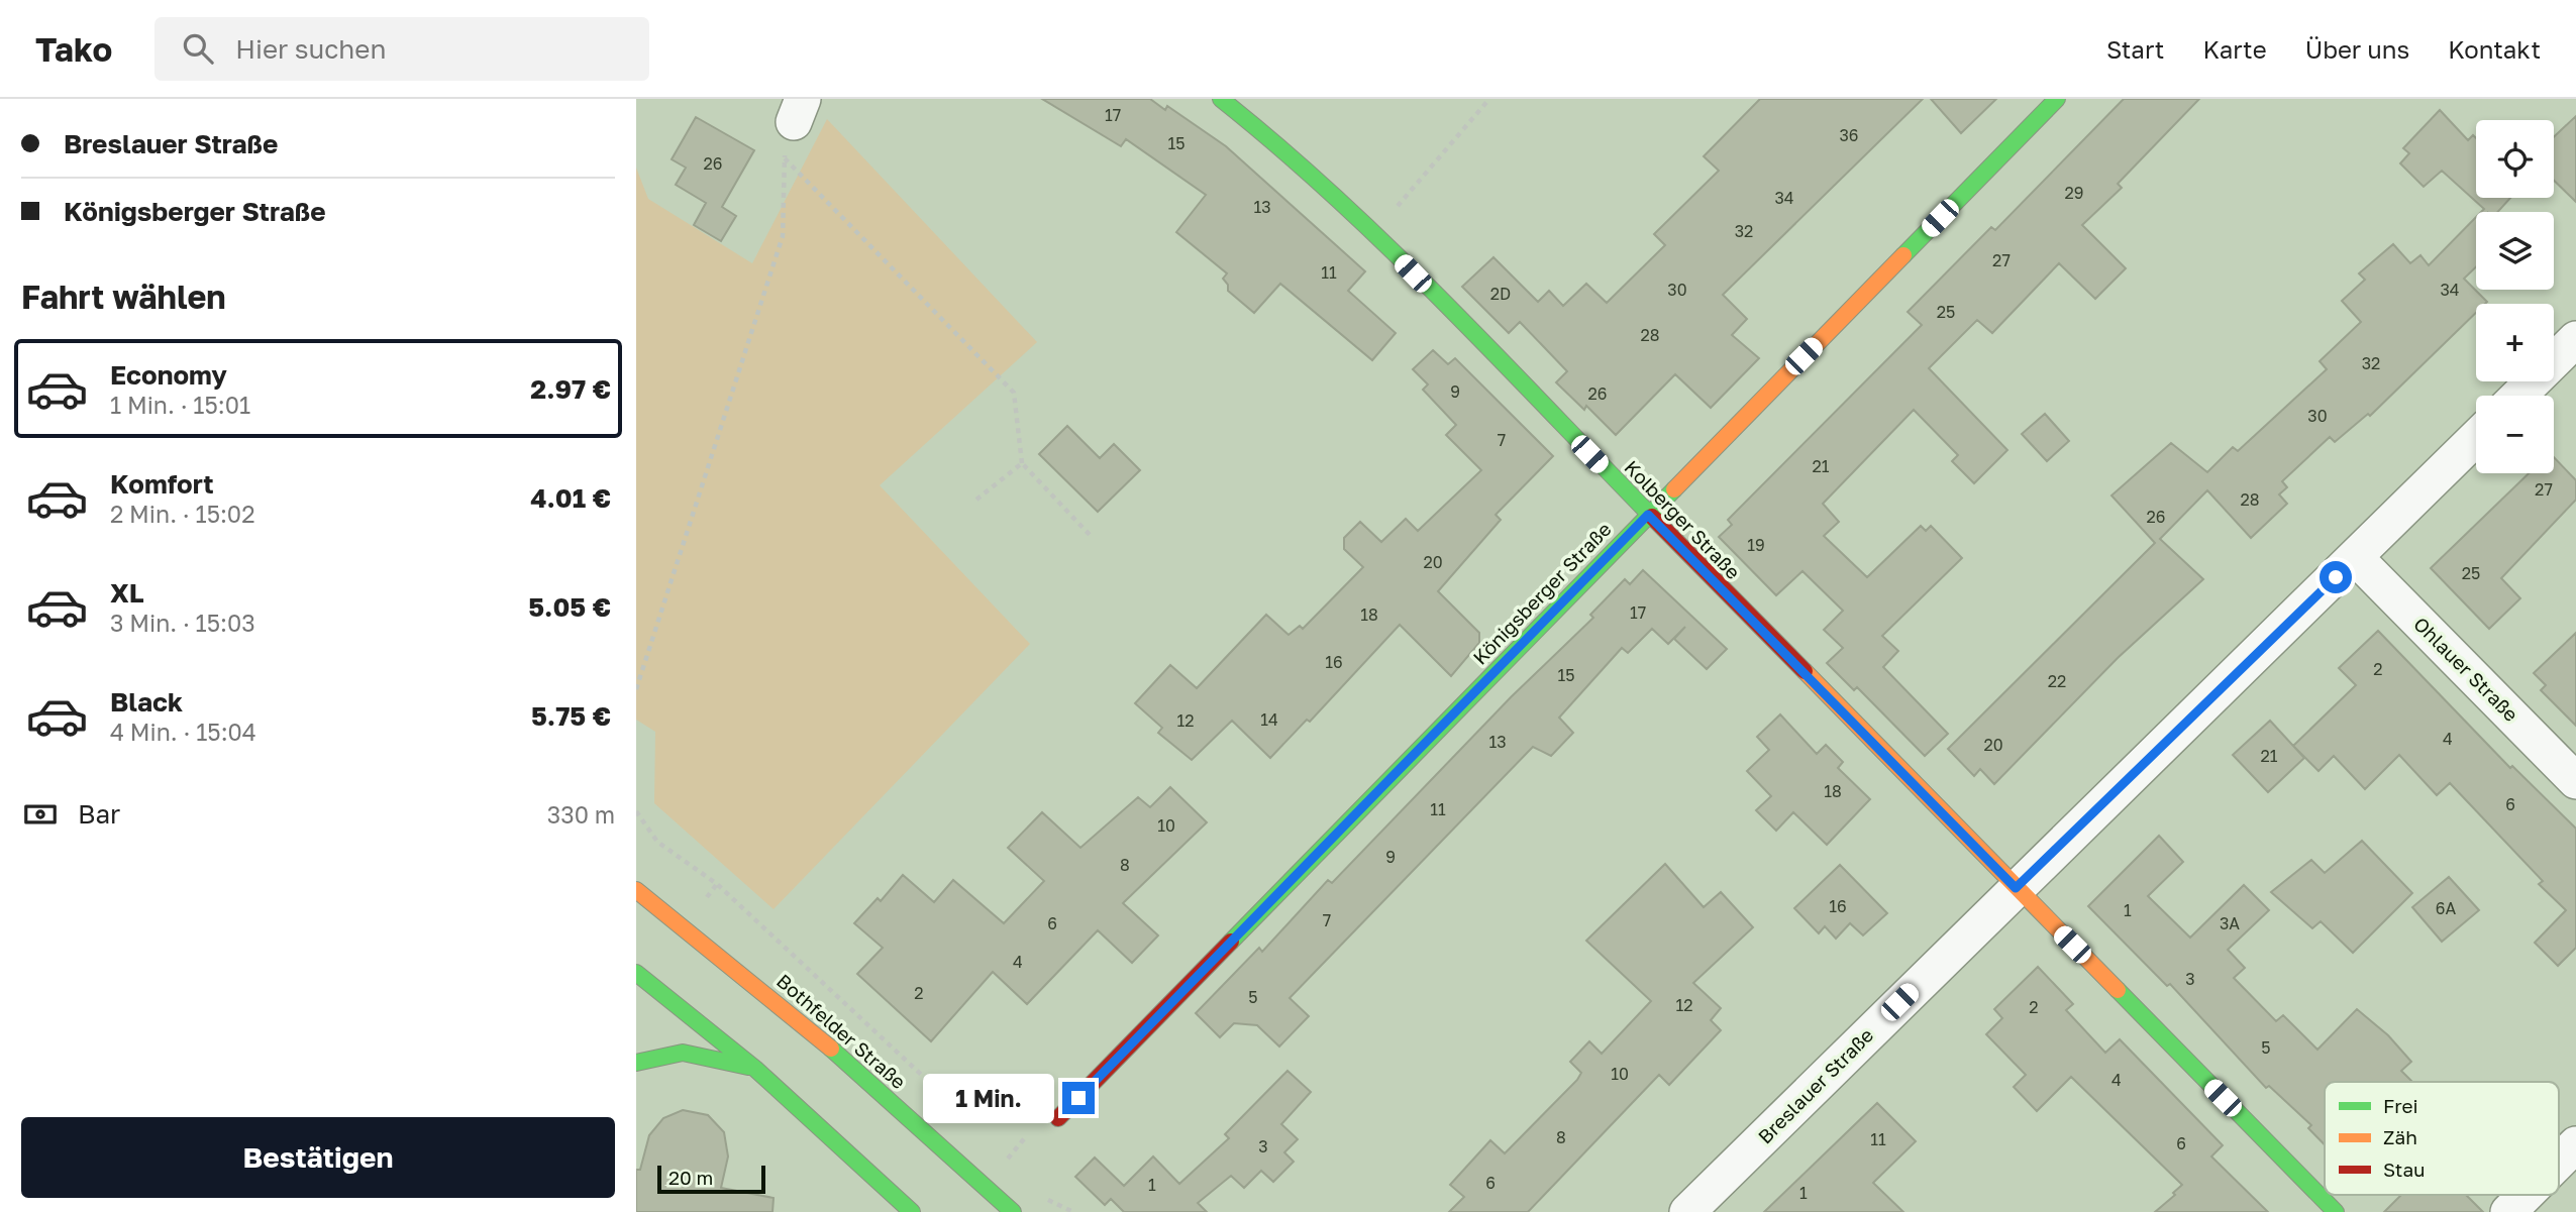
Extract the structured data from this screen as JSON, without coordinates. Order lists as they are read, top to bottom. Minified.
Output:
{"streets":{"street":["Kolberger Straße","Königsberger Straße","Ohlauer Straße","Bothfelder Straße","Breslauer Straße"]},"crossings":[["Kolberger Straße","Königsberger Straße"],["Kolberger Straße","Breslauer Straße"],["Ohlauer Straße","Breslauer Straße"]],"house_numbers":["17","36","15","26","29","34","13","32","27","11","30","34","2D","25","28","32","9","26","30","7","21","27","28","26","19","20","25","17","18","16","2","15","22","14","12","4","13","20","21","18","6","11","10","9","8","16","6A","1","7","6","3A","4","3","2","5","12","2","5","10","4","8","11","6","3","6","1","1"],"legend":["Frei","Zäh","Stau"],"scale_bar":"20 m","page":{"header":"Tako","search":"Hier suchen","nav":["Start","Karte","Über uns","Kontakt"],"banner":["Breslauer Straße","Königsberger Straße"],"map_buttons":["+","−"],"heading":"Fahrt wählen","list":[{"name":"Economy","note":"1 Min. · 15:01","value":"2.97 €"},{"name":"Komfort","note":"2 Min. · 15:02","value":"4.01 €"},{"name":"XL","note":"3 Min. · 15:03","value":"5.05 €"},{"name":"Black","note":"4 Min. · 15:04","value":"5.75 €"}],"pay":["Bar","330 m"],"bubble":"1 Min.","buttons":"Bestätigen","scale":"20 m"}}
